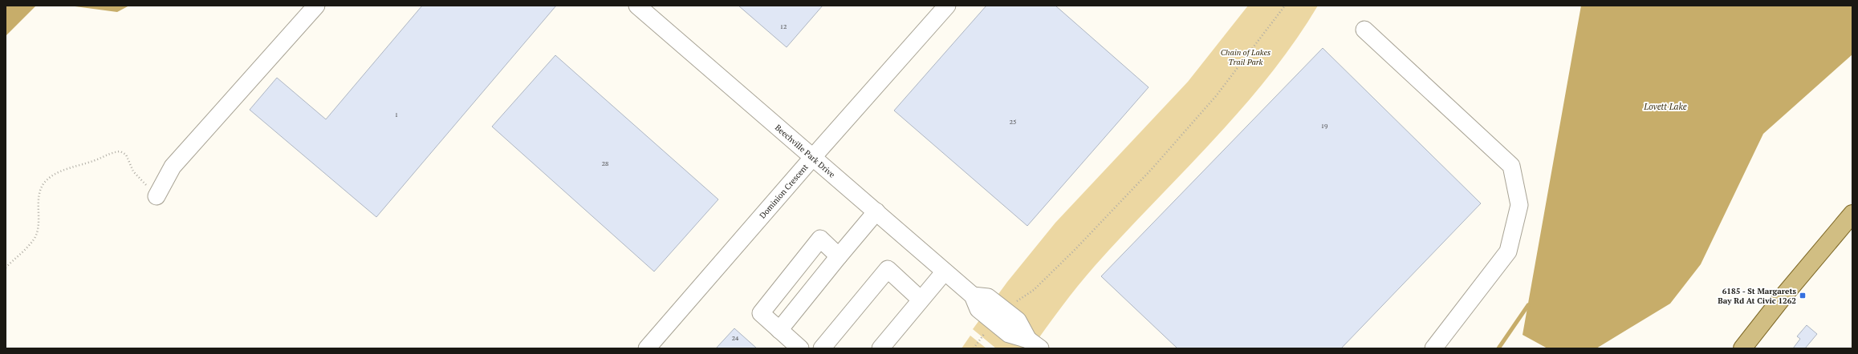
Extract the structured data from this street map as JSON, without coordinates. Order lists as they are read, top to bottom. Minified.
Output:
{"streets":{"street":["Beechville Park Drive","Dominion Crescent"]},"crossings":[["Beechville Park Drive","Dominion Crescent"]],"water":["Lovett Lake"],"parks":["Chain of Lakes Trail Park"],"places":{"transit":["6185 - St Margarets Bay Rd At Civic 1262"]},"house_numbers":["12","1","25","19","28","24"]}
